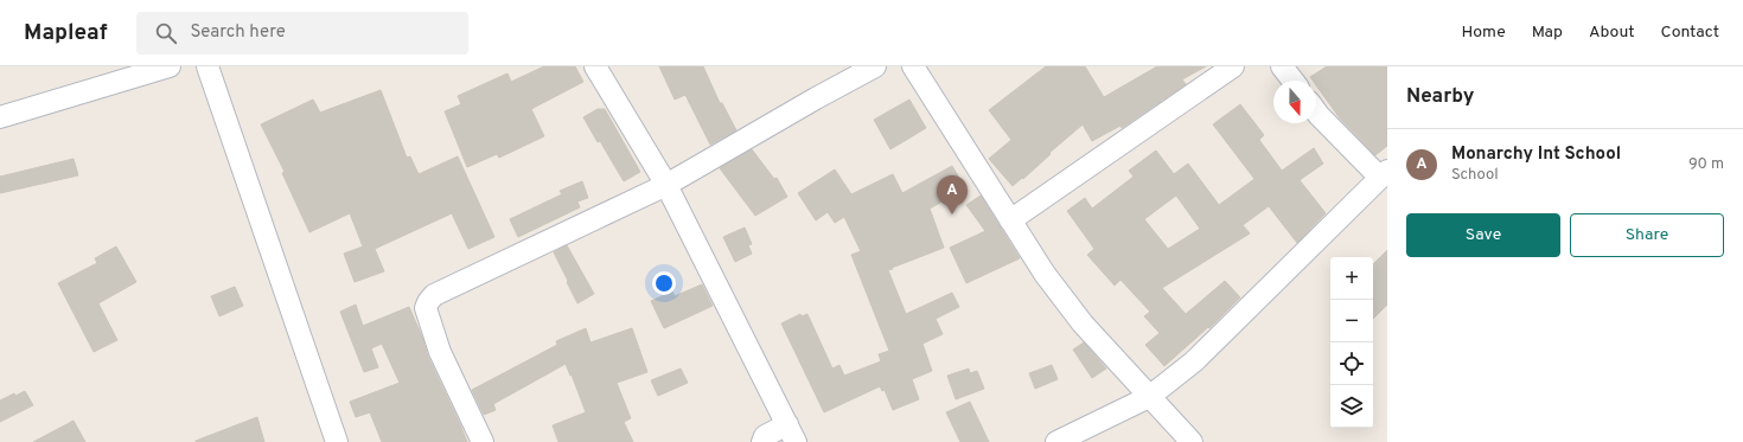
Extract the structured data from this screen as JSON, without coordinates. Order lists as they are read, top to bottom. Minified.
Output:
{"north":"bottom","page":{"header":"Mapleaf","search":"Search here","nav":["Home","Map","About","Contact"],"heading":"Nearby","list":[{"mark":"A","name":"Monarchy Int School","note":"School","value":"90 m"}],"pins":"A","buttons":["Save","Share"],"map_buttons":["+","−"]}}
